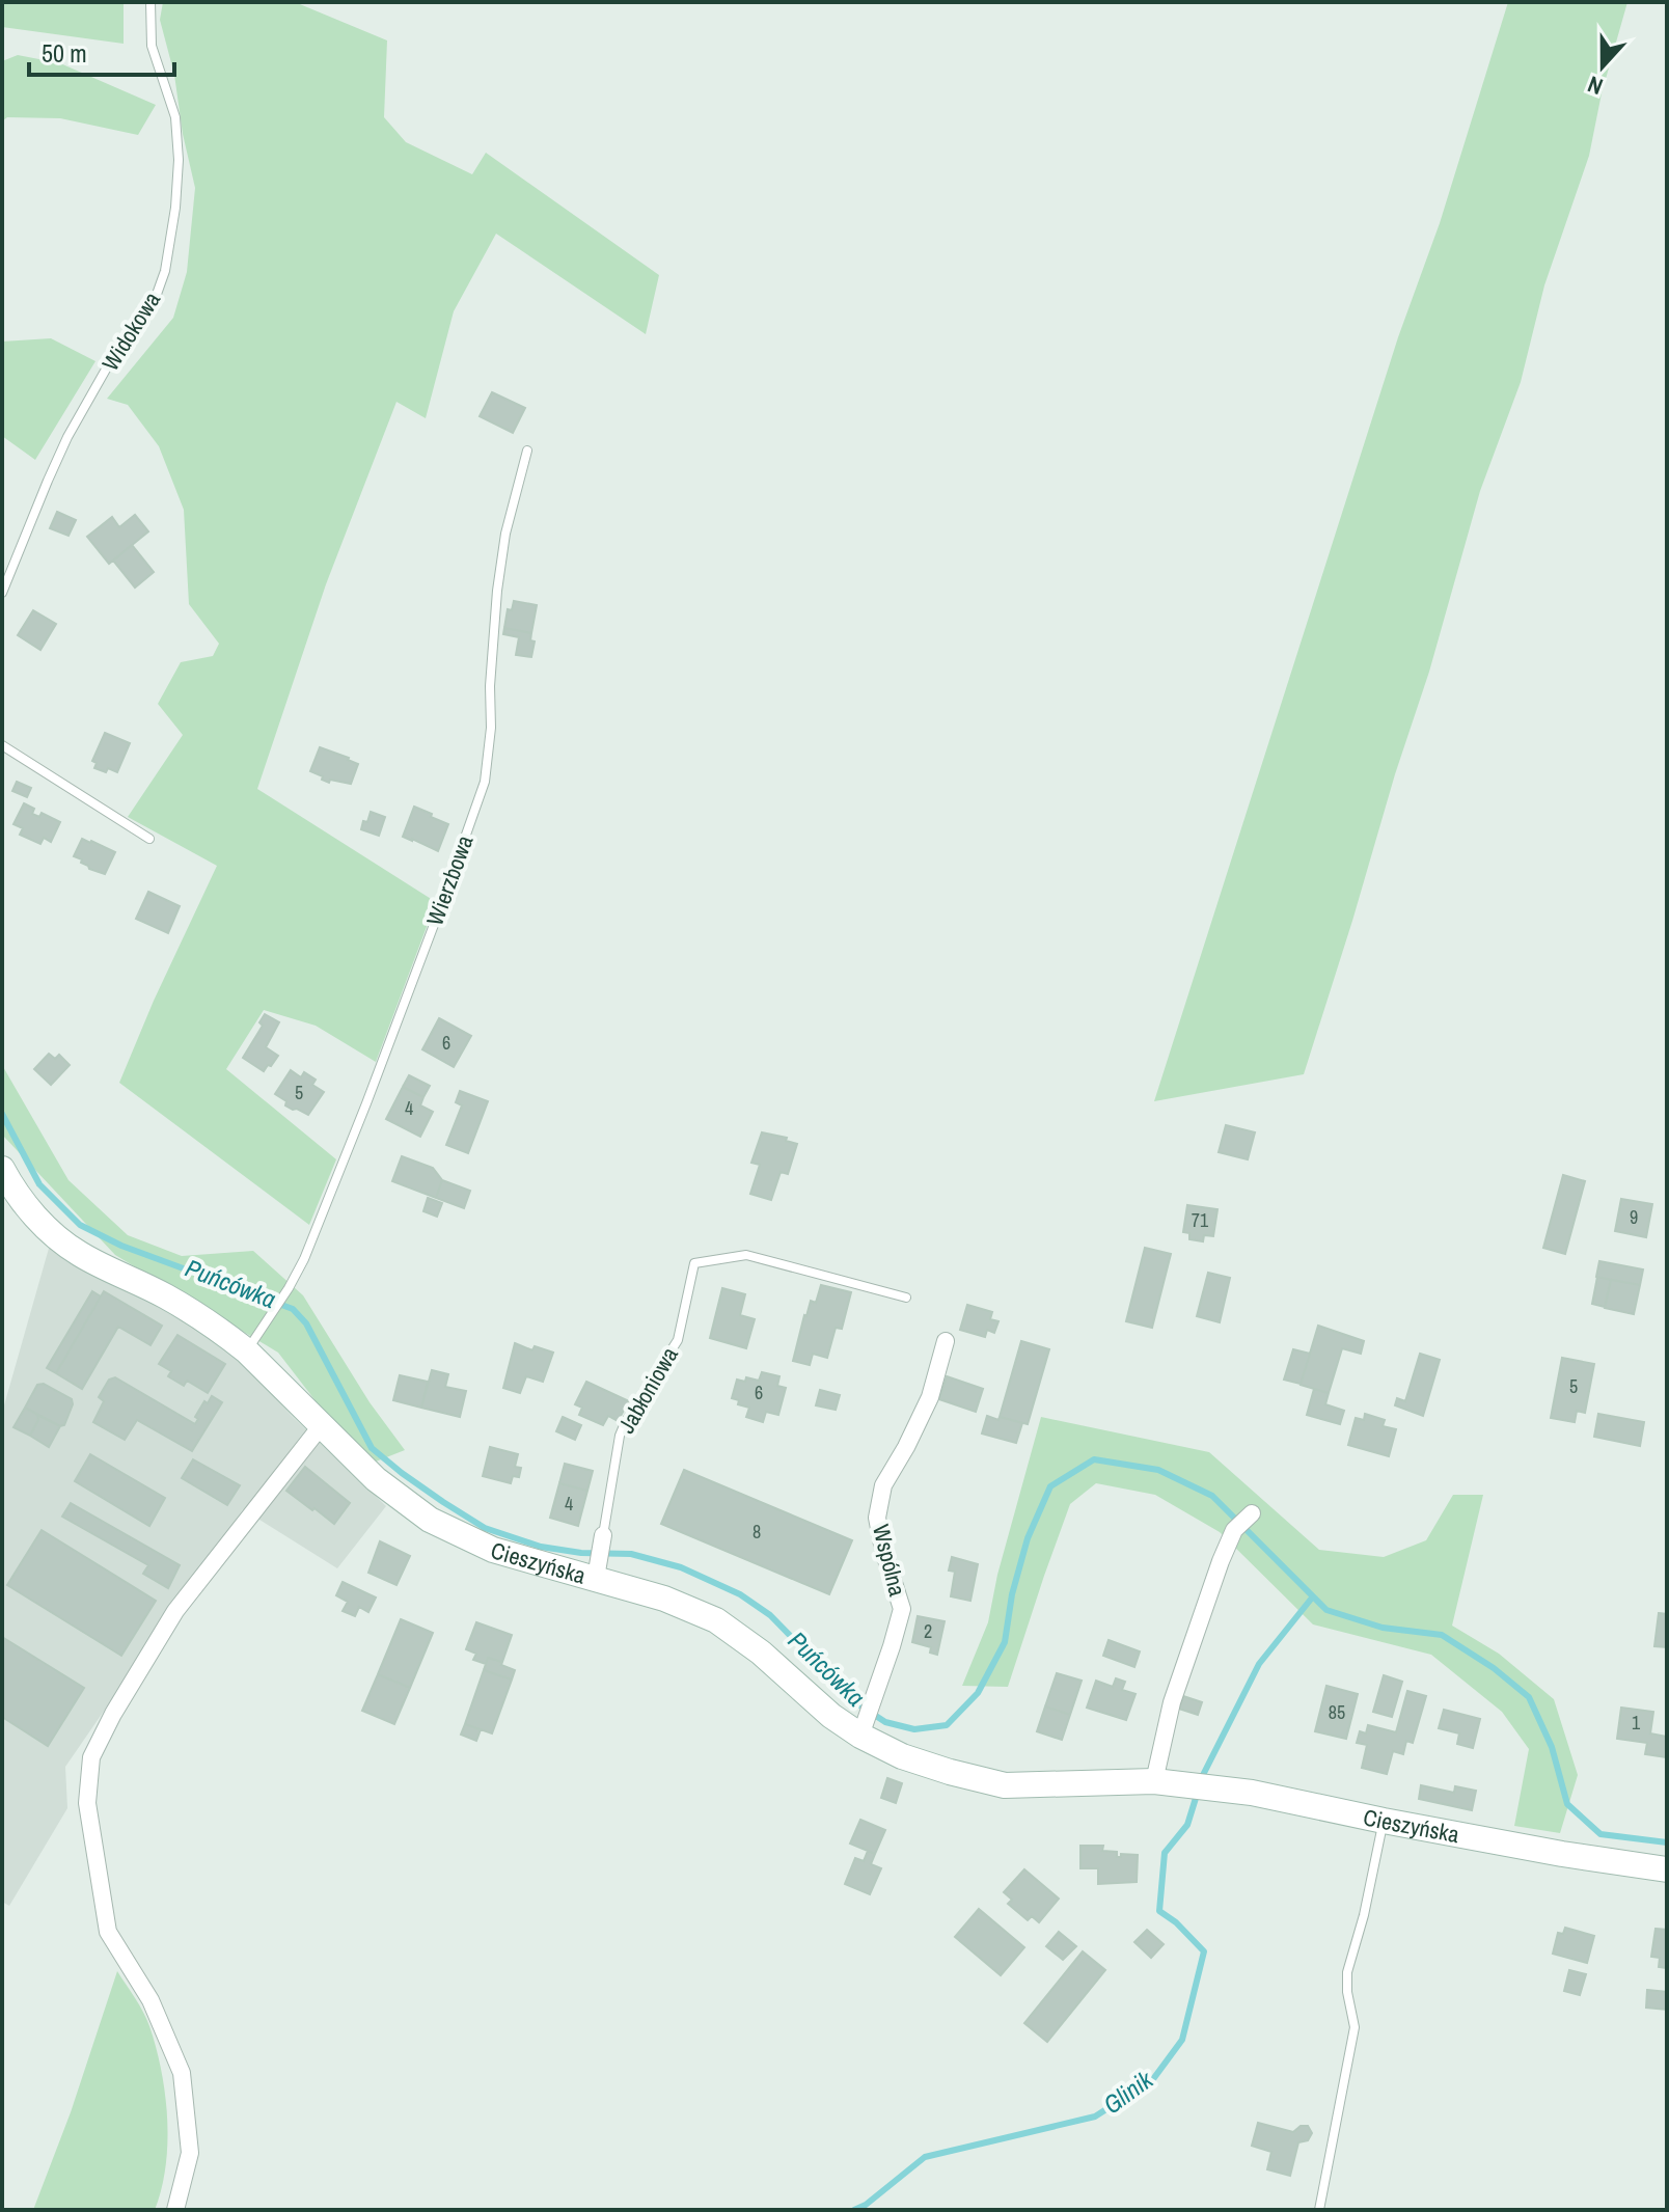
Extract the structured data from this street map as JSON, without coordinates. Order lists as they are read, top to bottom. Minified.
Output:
{"streets":{"street":["Wspólna","Cieszyńska"],"lane":["Widokowa","Wierzbowa","Jabłoniowa"]},"crossings":[["Wierzbowa","Cieszyńska"],["Wspólna","Cieszyńska"]],"water":["Puńcówka","Glinik"],"house_numbers":["6","5","4","9","71","5","6","4","8","2","85","1"],"scale_bar":"50 m","north":"bottom"}
